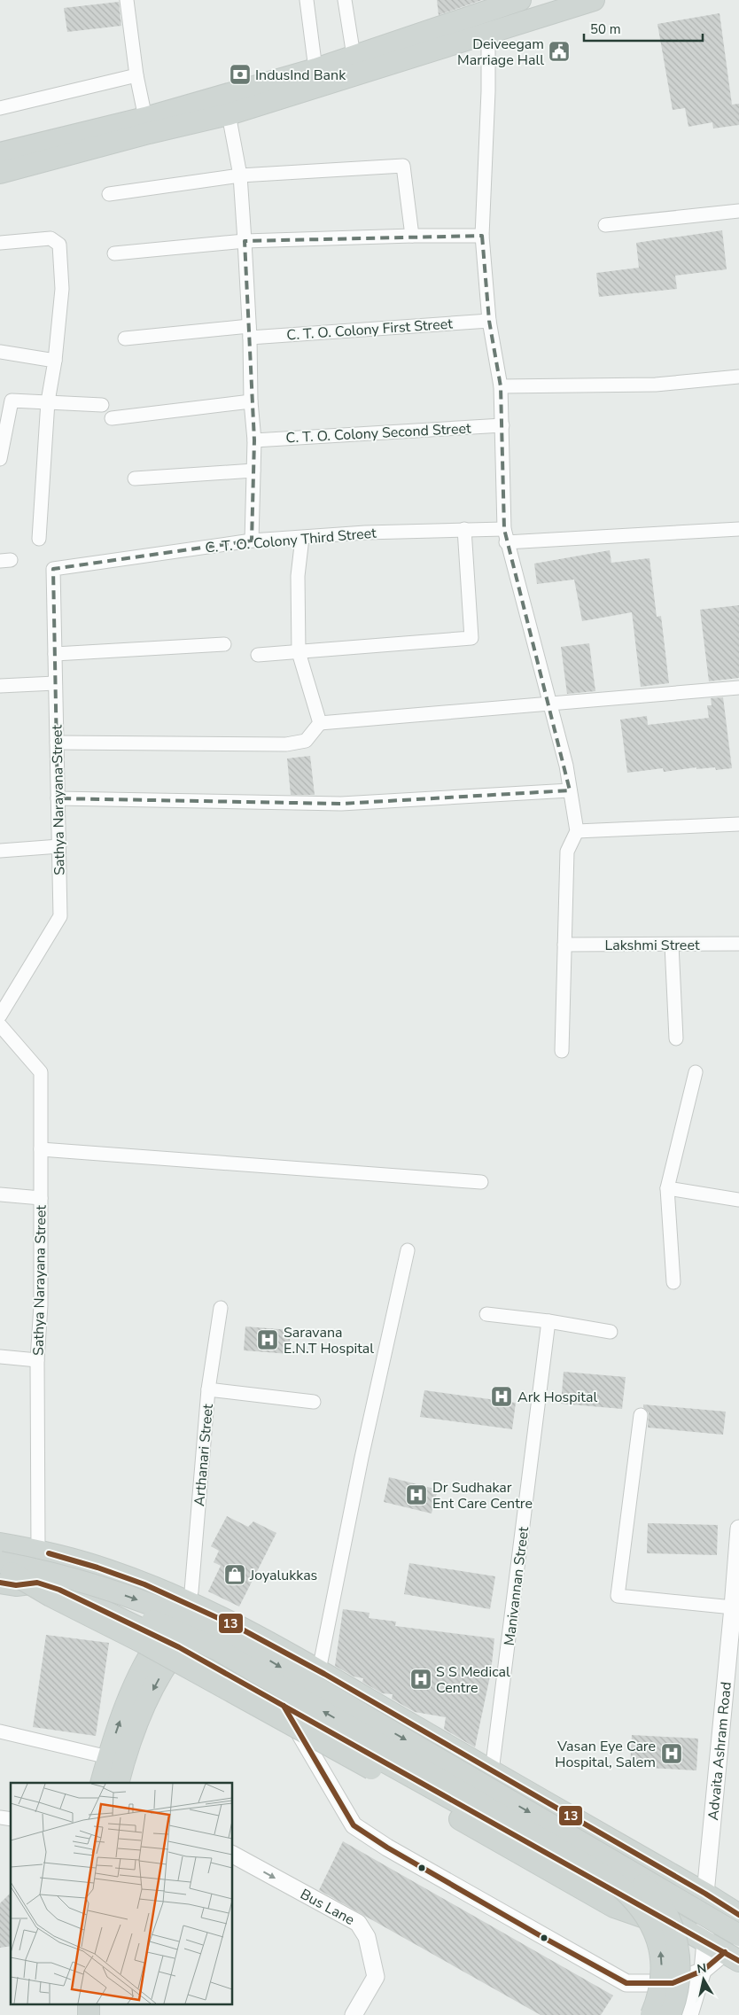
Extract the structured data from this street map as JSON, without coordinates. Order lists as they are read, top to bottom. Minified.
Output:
{"streets":{"street":["C. T. O. Colony First Street","C. T. O. Colony Second Street","C. T. O. Colony Third Street","Sathya Narayana Street","Lakshmi Street","Arthanari Street","Manivannan Street","Advaita Ashram Road","Bus Lane"]},"crossings":[["C. T. O. Colony Third Street","Sathya Narayana Street"]],"one_way":["Bus Lane"],"places":{"public building":["Deiveegam Marriage Hall"],"bank":["IndusInd Bank"],"hospital":["Saravana E.N.T Hospital","Ark Hospital","Dr Sudhakar Ent Care Centre","S S Medical Centre","Vasan Eye Care Hospital, Salem"],"shop":["Joyalukkas"]},"lines":["transit line 13"],"scale_bar":"50 m","north":"top"}
